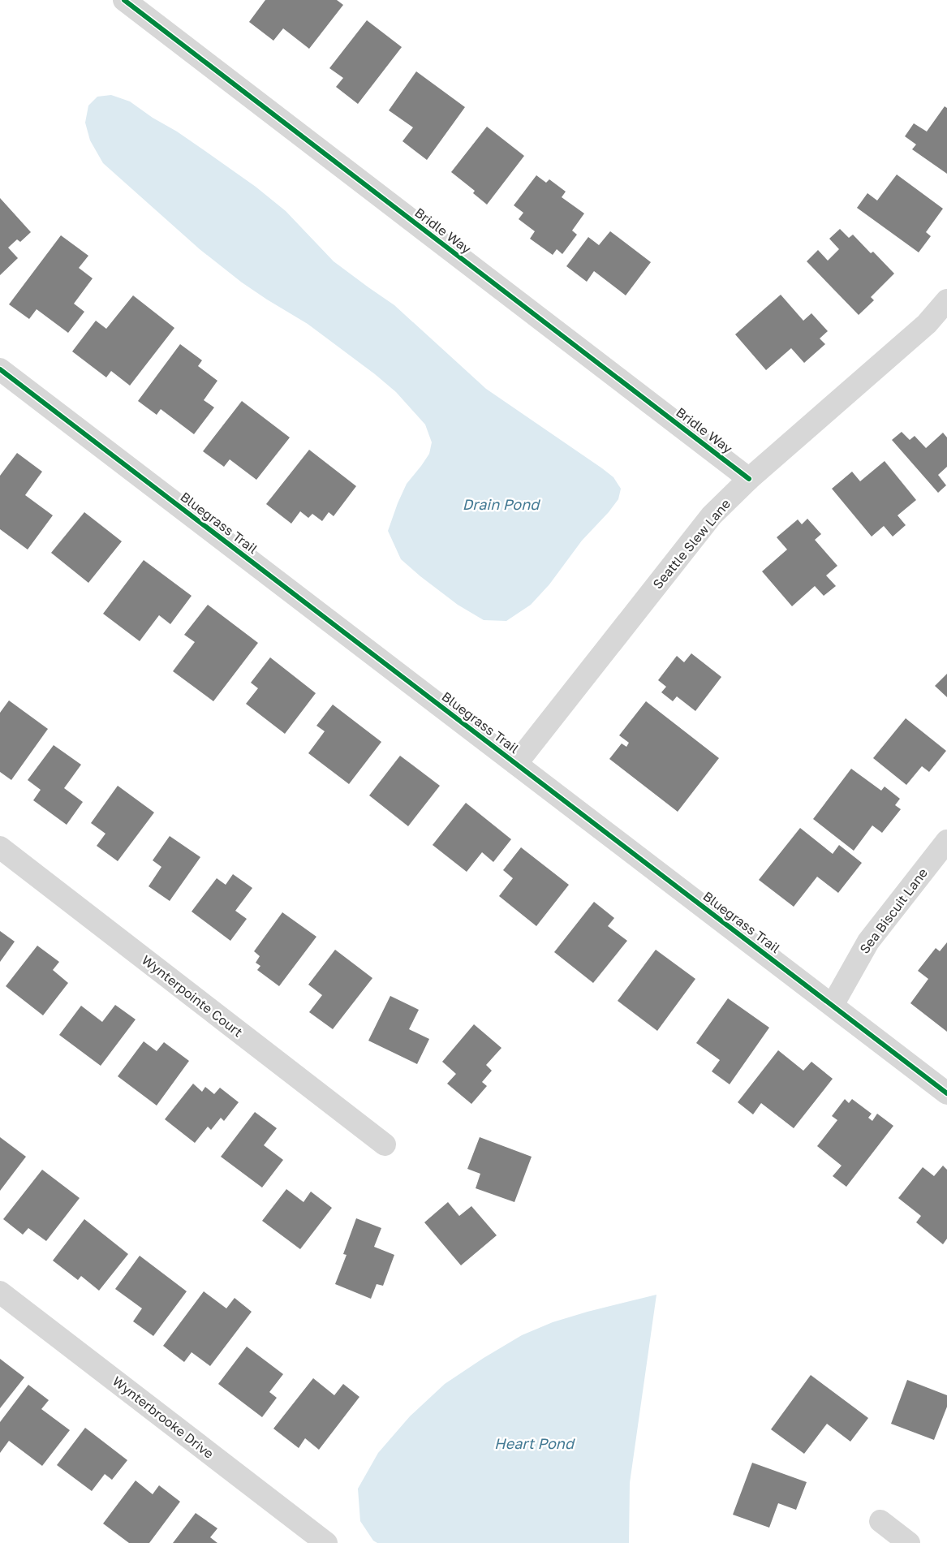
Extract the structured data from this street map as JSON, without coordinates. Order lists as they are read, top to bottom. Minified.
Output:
{"streets":{"street":["Bridle Way","Bluegrass Trail","Seattle Slew Lane","Sea Biscuit Lane","Wynterpointe Court","Wynterbrooke Drive"]},"crossings":[["Bridle Way","Seattle Slew Lane"],["Bluegrass Trail","Seattle Slew Lane"],["Bluegrass Trail","Sea Biscuit Lane"]],"water":["Drain Pond","Heart Pond"]}
